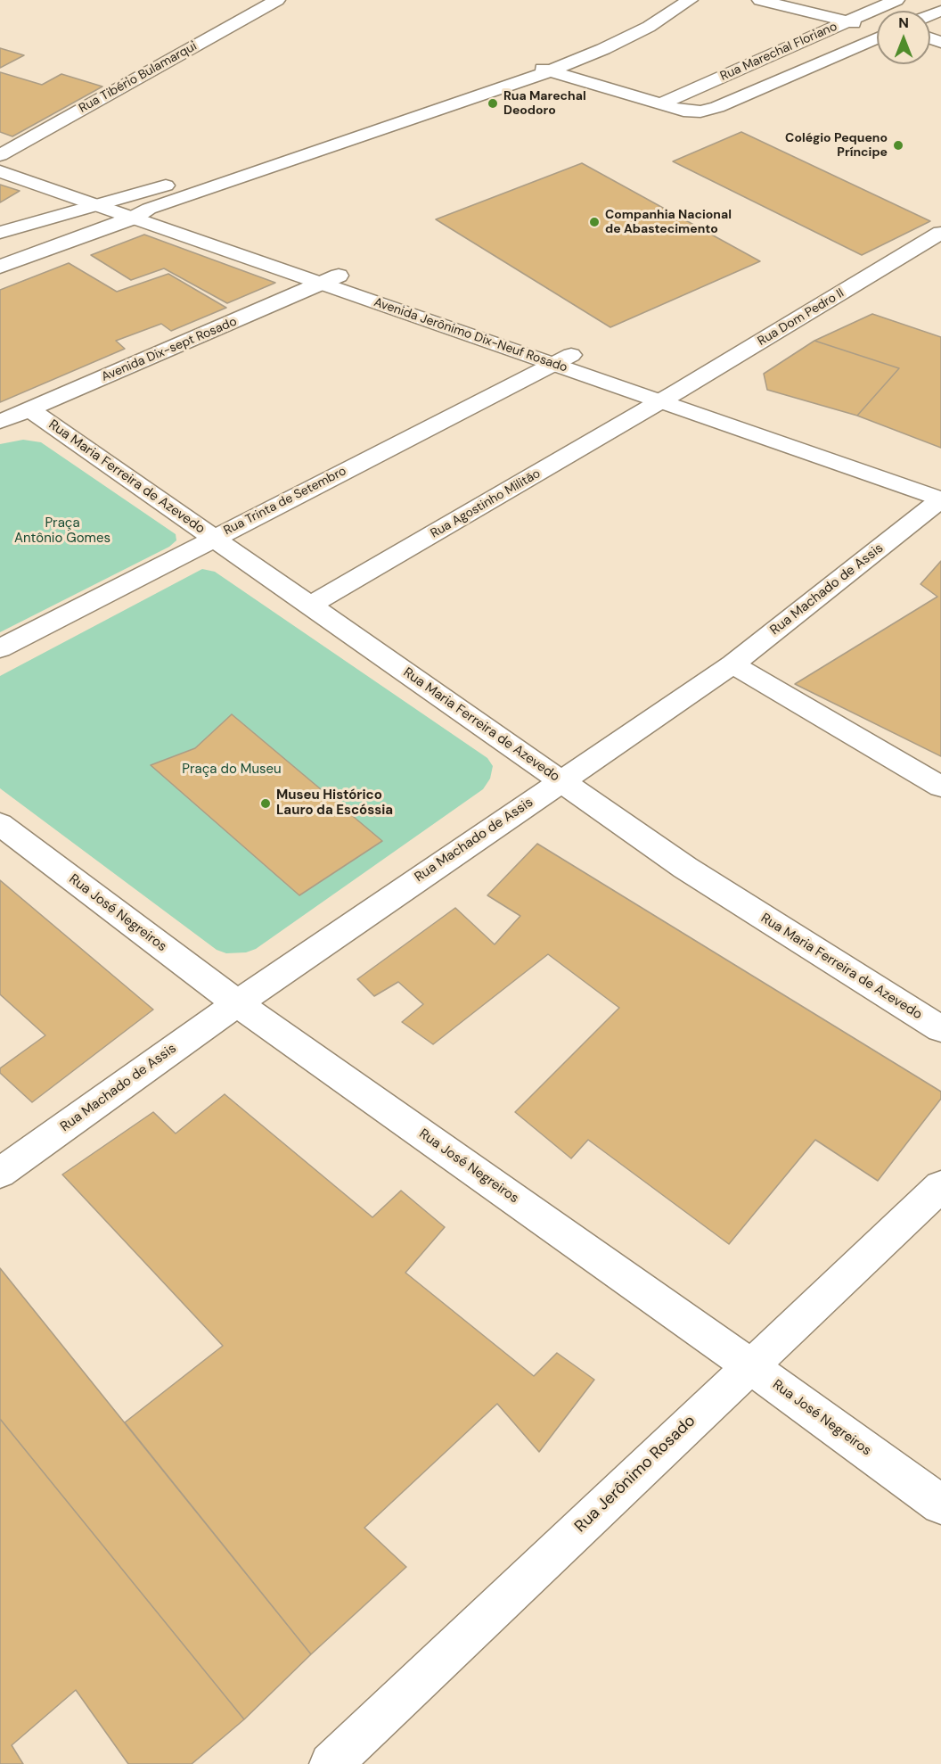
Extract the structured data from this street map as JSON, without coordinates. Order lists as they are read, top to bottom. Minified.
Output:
{"streets":{"street":["Rua Marechal Floriano","Rua Tibério Bulamarqui","Rua Dom Pedro II","Avenida Jerônimo Dix-Neuf Rosado","Avenida Dix-sept Rosado","Rua Maria Ferreira de Azevedo","Rua Trinta de Setembro","Rua Agostinho Militão","Rua Machado de Assis","Rua José Negreiros","Rua Jerônimo Rosado"]},"crossings":[["Rua Tibério Bulamarqui","Avenida Jerônimo Dix-Neuf Rosado"],["Rua Dom Pedro II","Avenida Jerônimo Dix-Neuf Rosado"],["Rua Dom Pedro II","Rua Agostinho Militão"],["Avenida Jerônimo Dix-Neuf Rosado","Avenida Dix-sept Rosado"],["Avenida Jerônimo Dix-Neuf Rosado","Rua Trinta de Setembro"],["Avenida Jerônimo Dix-Neuf Rosado","Rua Agostinho Militão"],["Avenida Jerônimo Dix-Neuf Rosado","Rua Machado de Assis"],["Avenida Dix-sept Rosado","Rua Maria Ferreira de Azevedo"],["Rua Maria Ferreira de Azevedo","Rua Trinta de Setembro"],["Rua Maria Ferreira de Azevedo","Rua Agostinho Militão"],["Rua Maria Ferreira de Azevedo","Rua Machado de Assis"],["Rua Machado de Assis","Rua José Negreiros"],["Rua José Negreiros","Rua Jerônimo Rosado"]],"parks":["Praça Antônio Gomes","Praça do Museu"],"places":["Rua Marechal Deodoro","Colégio Pequeno Príncipe","Companhia Nacional de Abastecimento","Museu Histórico Lauro da Escóssia"],"north":"top"}
